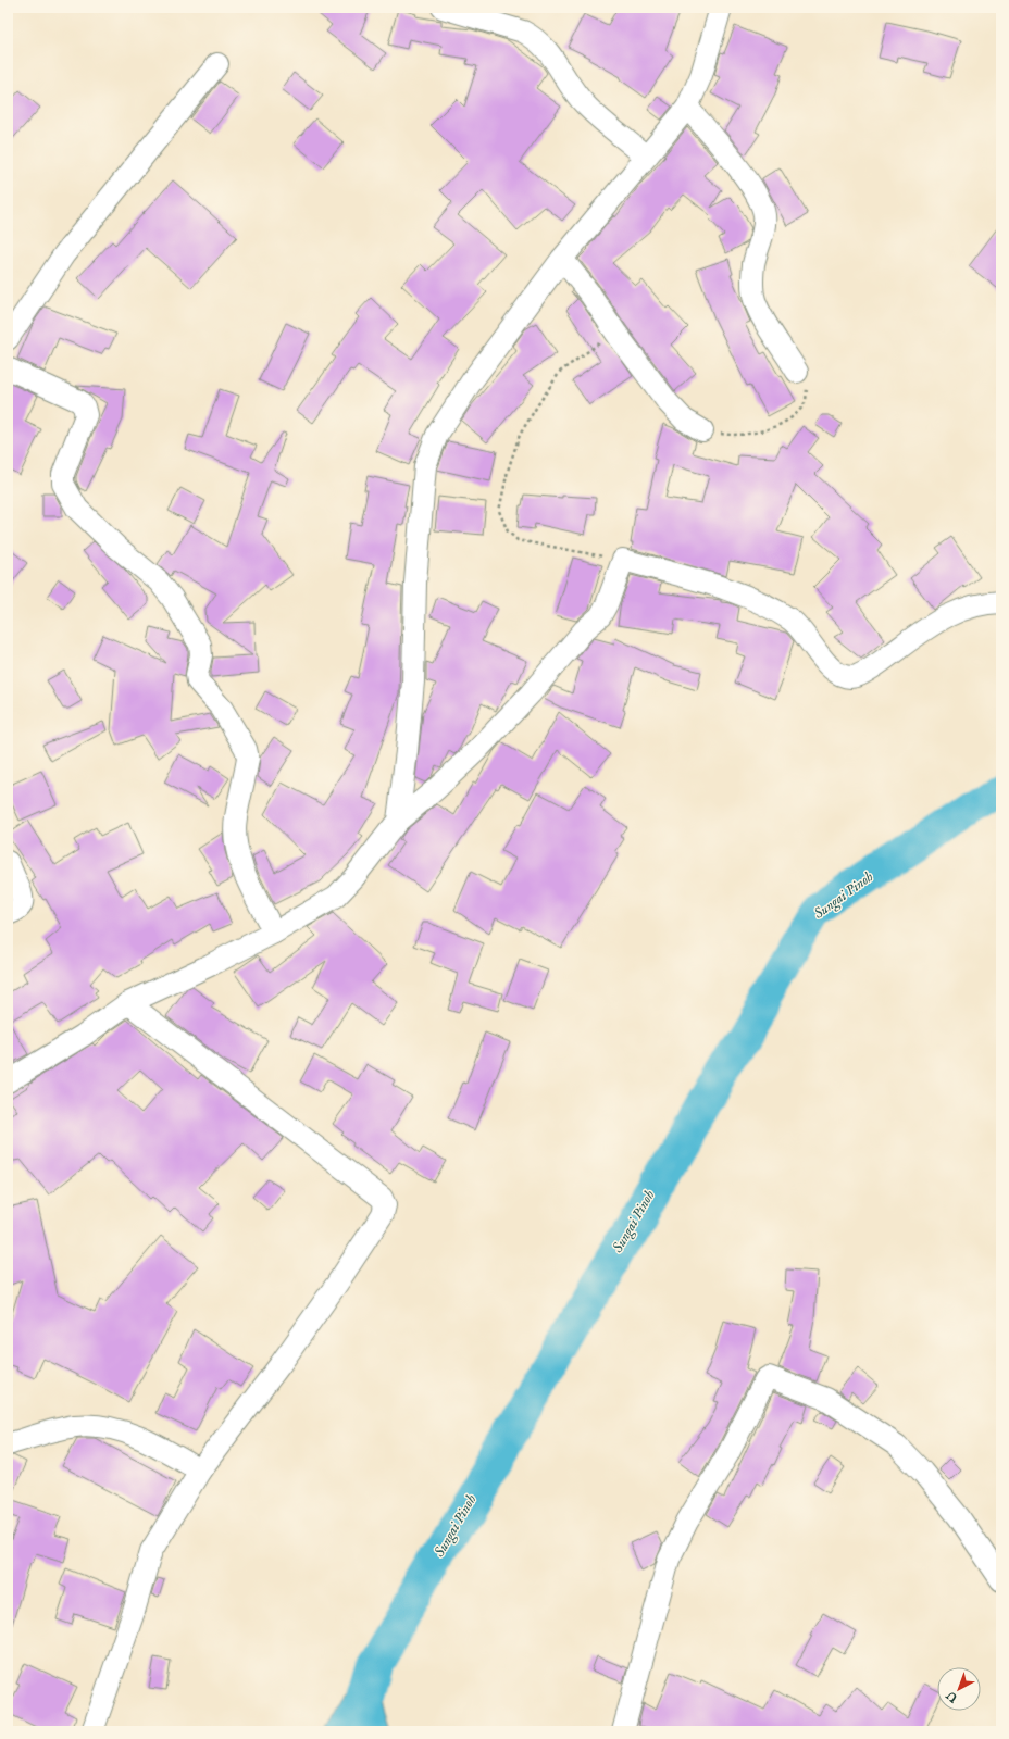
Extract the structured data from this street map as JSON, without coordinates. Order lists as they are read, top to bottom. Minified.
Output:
{"water":["Sungai Pinoh"],"north":"bottom left"}
